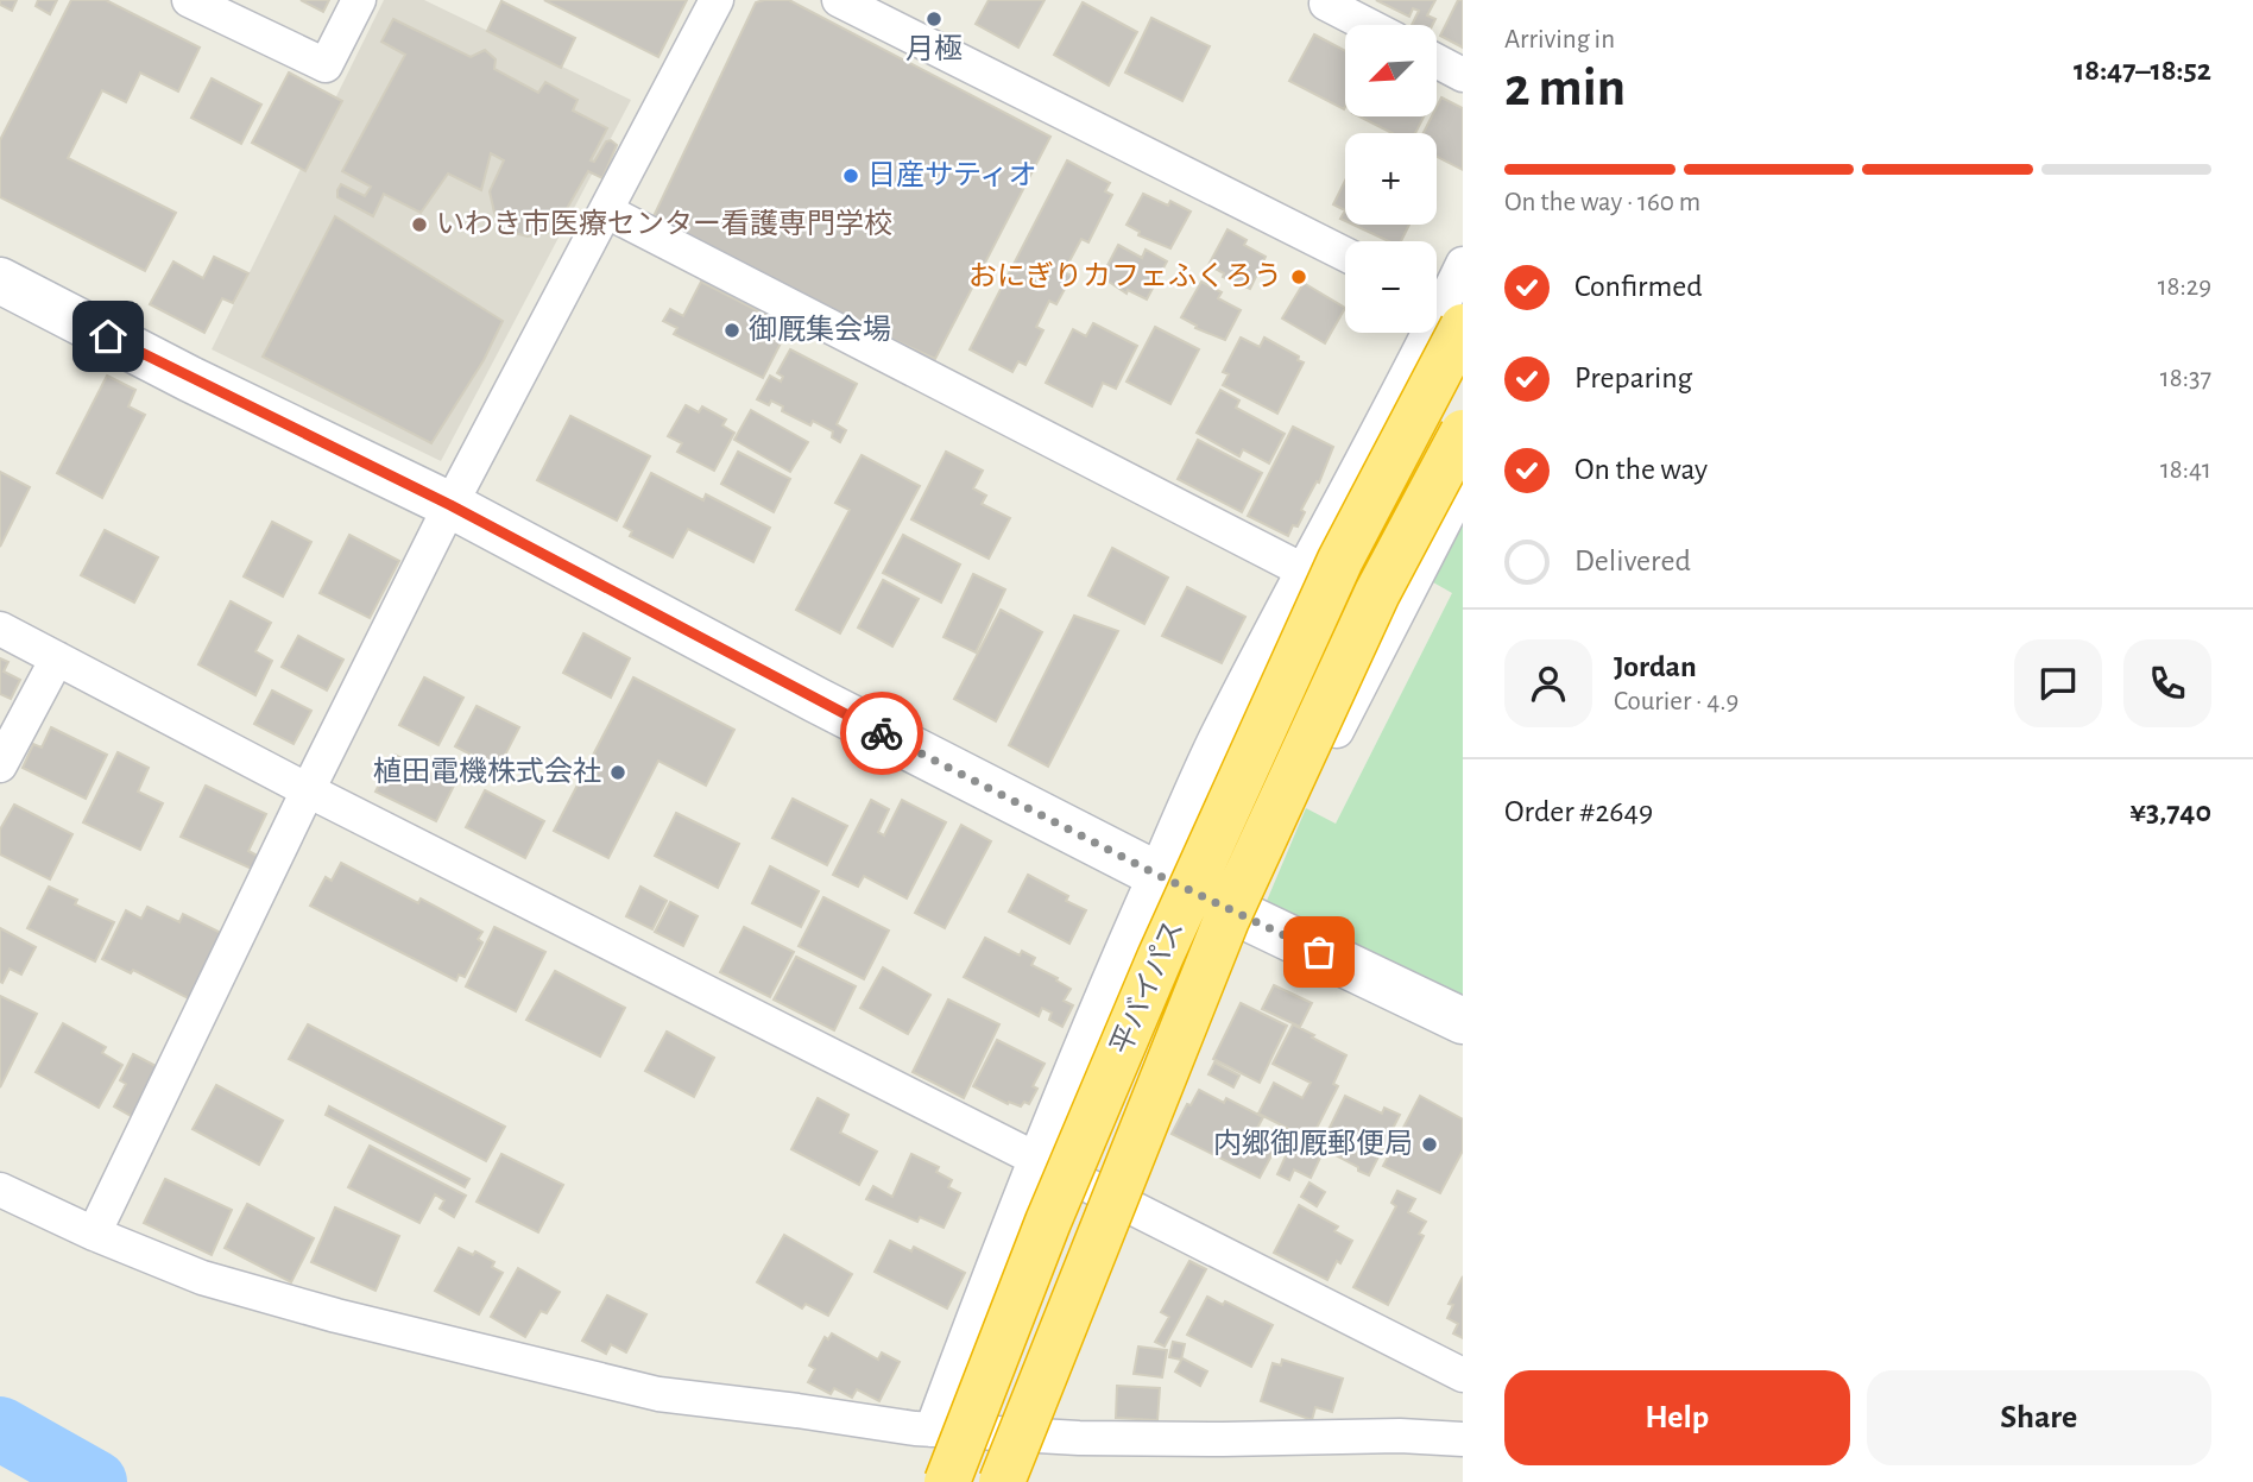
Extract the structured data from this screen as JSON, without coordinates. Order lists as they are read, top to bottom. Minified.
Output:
{"streets":{"highway":["平バイパス"]},"places":["月極","日産サティオ","いわき市医療センター看護専門学校","おにぎりカフェふくろう","御厩集会場","植田電機株式会社","内郷御厩郵便局"],"north":"bottom left","page":{"heading":["2 min","Arriving in","18:47–18:52"],"panel":["Jordan","Courier · 4.9","Order #2649","¥3,740"],"map_buttons":["+","−"],"bar":"On the way · 160 m","list":[["Confirmed","18:29"],["Preparing","18:37"],["On the way","18:41"],"Delivered"],"buttons":["Help","Share"]}}
